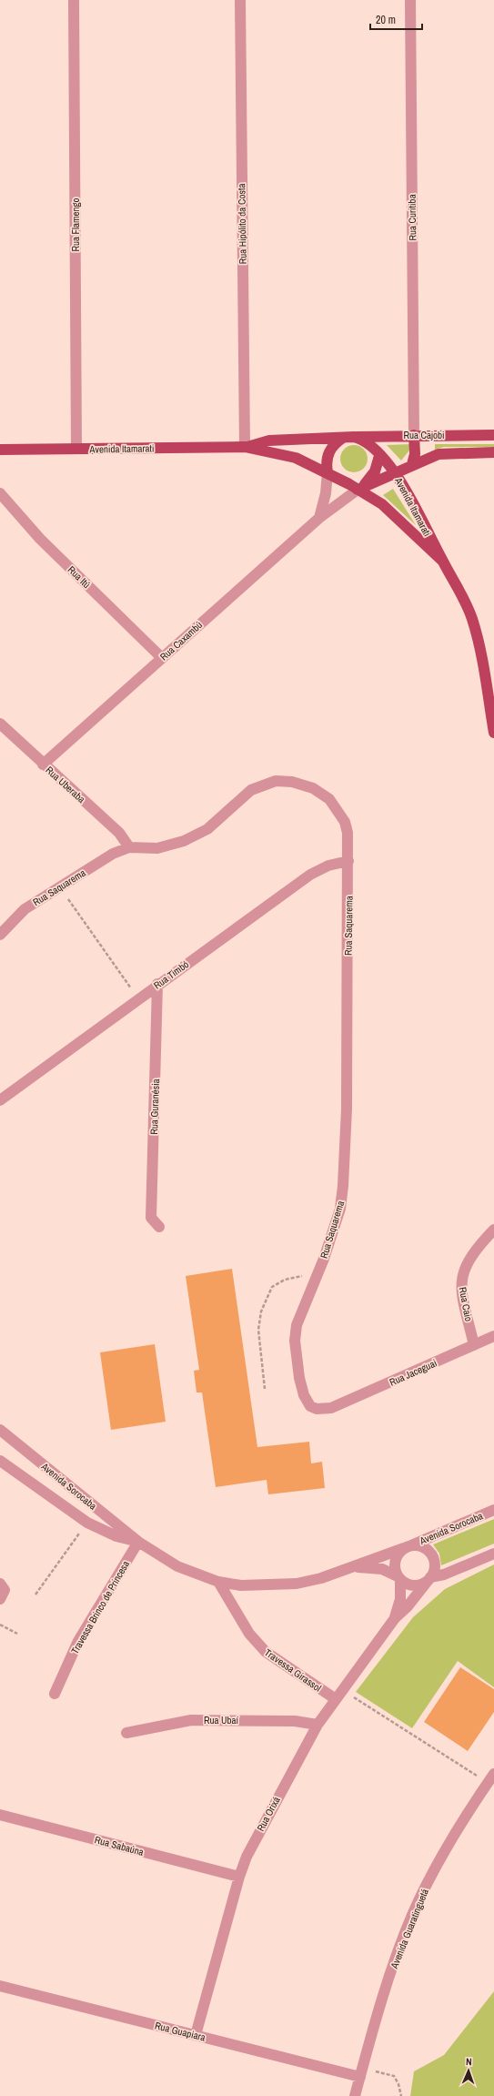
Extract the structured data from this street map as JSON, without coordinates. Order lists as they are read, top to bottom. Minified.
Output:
{"streets":{"main road":["Rua Cajobi","Avenida Itamarati"],"street":["Rua Curitiba","Rua Hipólito da Costa","Rua Flamengo","Rua Itú","Rua Caxambú","Rua Uberaba","Rua Saquarema","Rua Timbó","Rua Guranésia","Rua Caio","Rua Jaceguai","Avenida Sorocaba","Travessa Brinco de Princesa","Travessa Girassol","Rua Ubaí","Rua Orixá","Rua Sabaúna","Avenida Guaratinguetá","Rua Guapiara"]},"crossings":[["Rua Curitiba","Rua Cajobi"],["Rua Hipólito da Costa","Avenida Itamarati"],["Rua Flamengo","Avenida Itamarati"],["Rua Cajobi","Avenida Itamarati"],["Rua Cajobi","Rua Caxambú"],["Avenida Itamarati","Rua Caxambú"],["Rua Itú","Rua Caxambú"],["Rua Caxambú","Rua Uberaba"],["Rua Uberaba","Rua Saquarema"],["Rua Saquarema","Rua Timbó"],["Rua Saquarema","Rua Jaceguai"],["Rua Timbó","Rua Guranésia"],["Rua Caio","Rua Jaceguai"],["Avenida Sorocaba","Travessa Brinco de Princesa"],["Avenida Sorocaba","Travessa Girassol"],["Avenida Sorocaba","Rua Orixá"],["Travessa Girassol","Rua Orixá"],["Rua Ubaí","Rua Orixá"],["Rua Orixá","Rua Sabaúna"],["Rua Orixá","Rua Guapiara"],["Avenida Guaratinguetá","Rua Guapiara"]],"scale_bar":"20 m","north":"top"}
